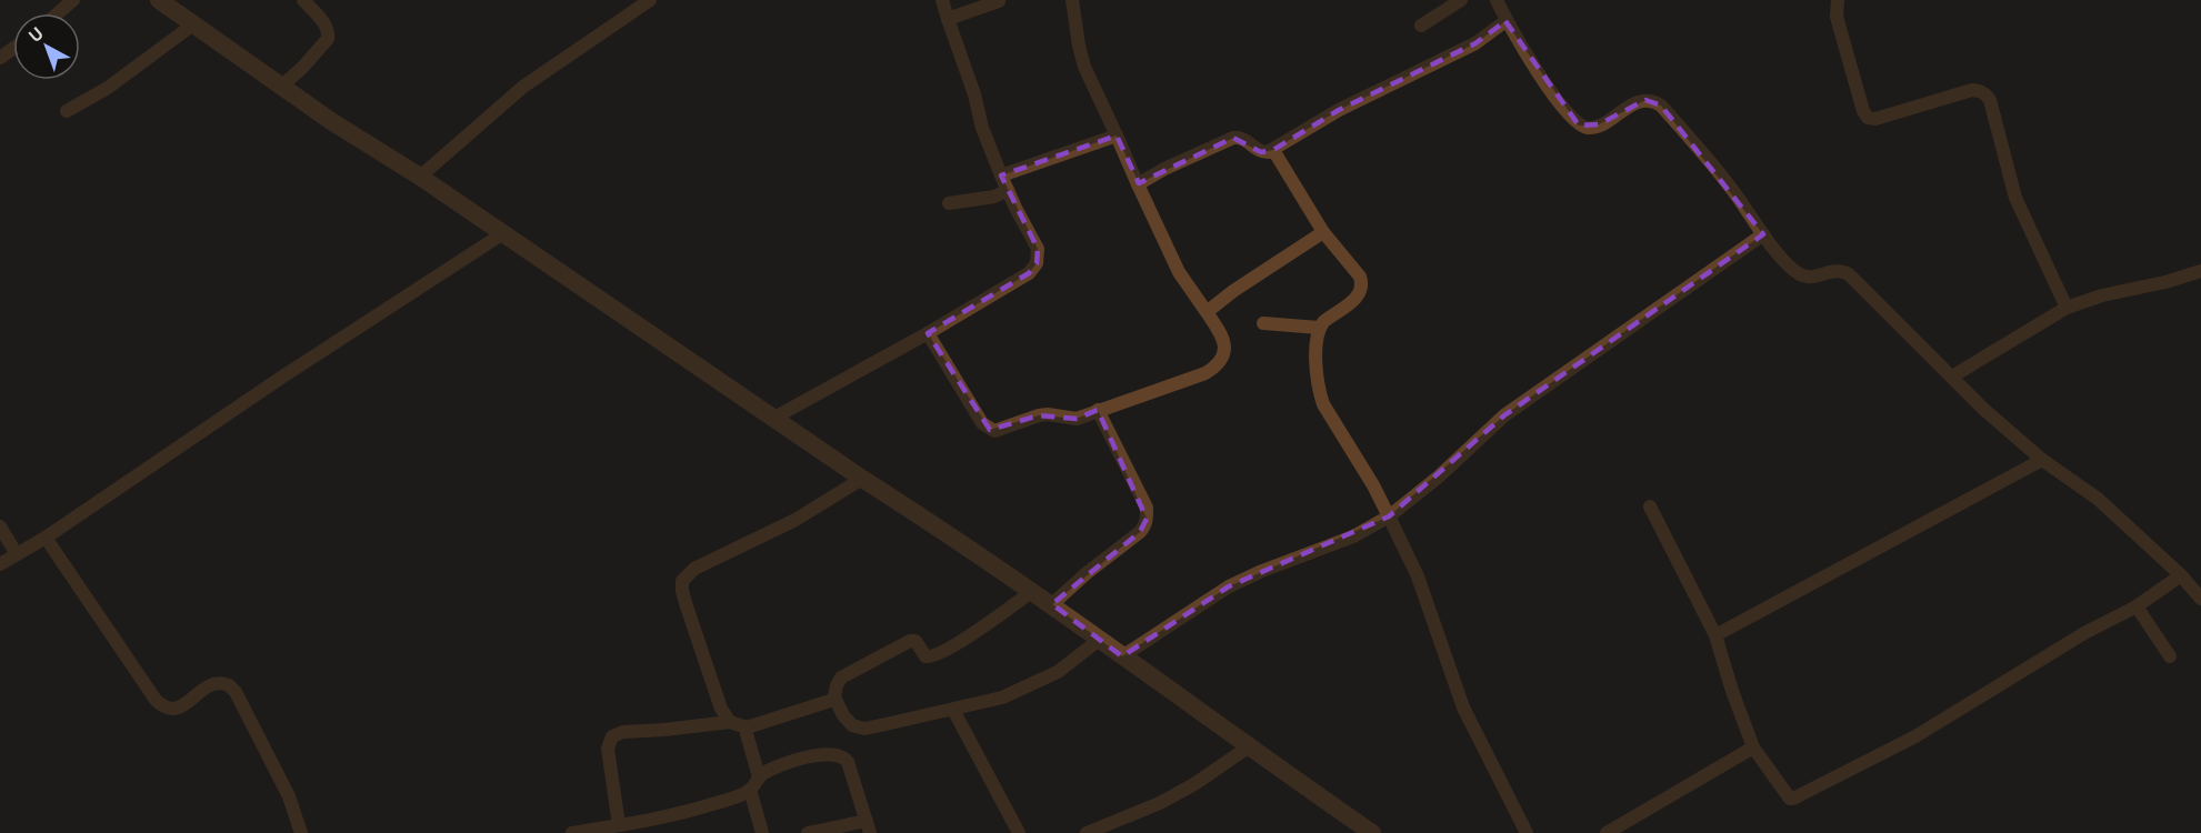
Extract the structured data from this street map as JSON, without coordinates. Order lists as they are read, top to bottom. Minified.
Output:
{"north":"top left"}
